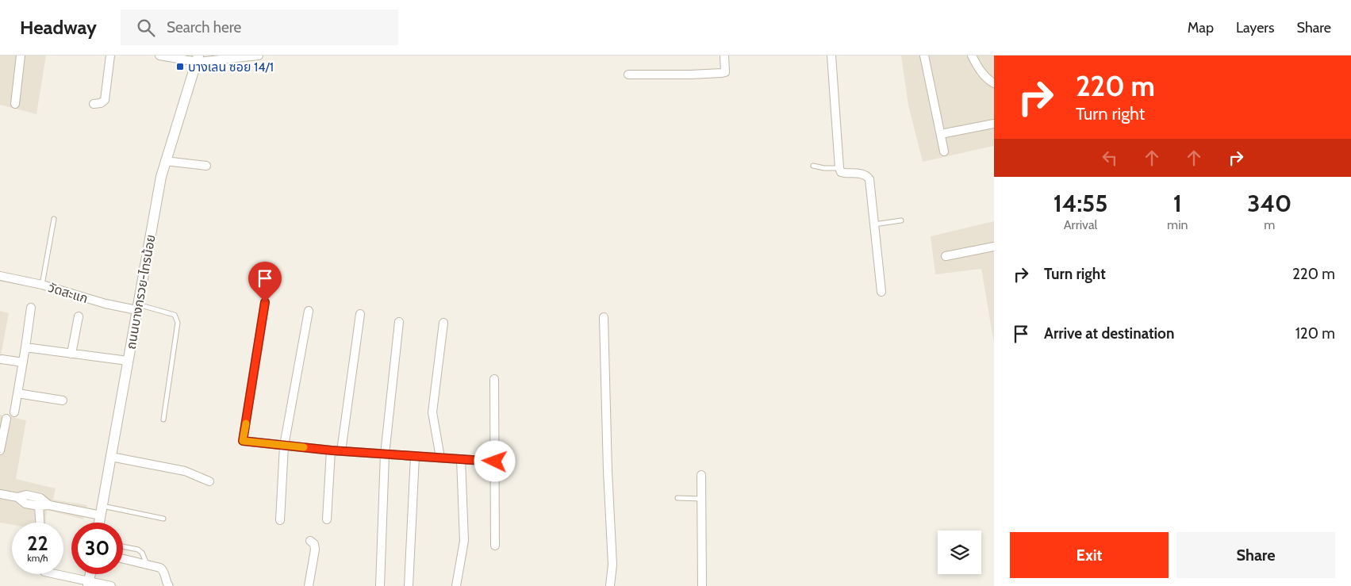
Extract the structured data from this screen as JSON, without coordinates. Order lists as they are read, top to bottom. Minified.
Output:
{"streets":{"street":["ถนนบางกรวย-ไทรน้อย","วัดสะแก"]},"crossings":[["ถนนบางกรวย-ไทรน้อย","วัดสะแก"]],"places":{"transit":["บางเลน ซอย 14/1"]},"page":{"header":"Headway","search":"Search here","nav":["Map","Layers","Share"],"turn":["220 m","Turn right"],"eta":["14:55","Arrival","1","min","340","m"],"list":[{"name":"Turn right","value":"220 m"},{"name":"Arrive at destination","value":"120 m"}],"speed":"22 km/h","limit":"30","buttons":["Exit","Share"]}}
